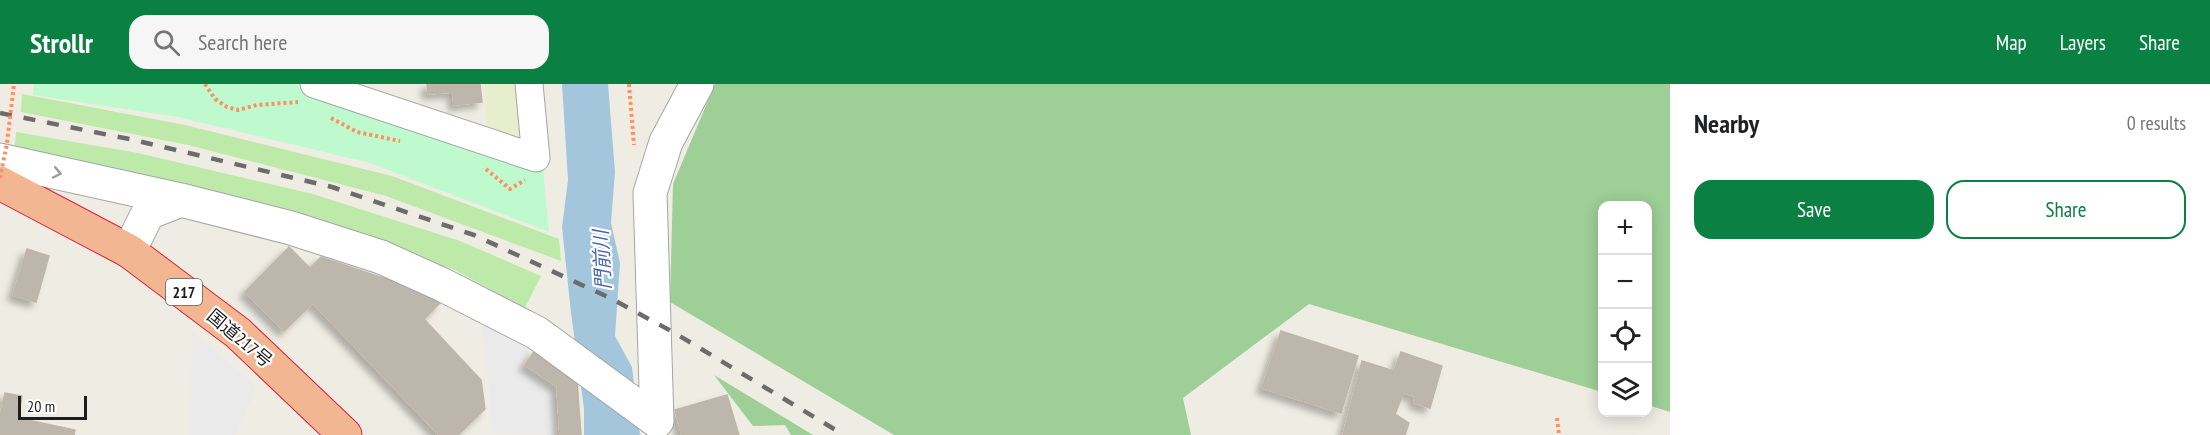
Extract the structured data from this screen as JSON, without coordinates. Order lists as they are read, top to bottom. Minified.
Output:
{"streets":{"highway":["217","国道217号"]},"water":["門前川"],"scale_bar":"20 m","page":{"header":"Strollr","search":"Search here","nav":["Map","Layers","Share"],"heading":["Nearby","0 results"],"buttons":["Save","Share"],"map_buttons":["+","−"],"scale":"20 m"}}
